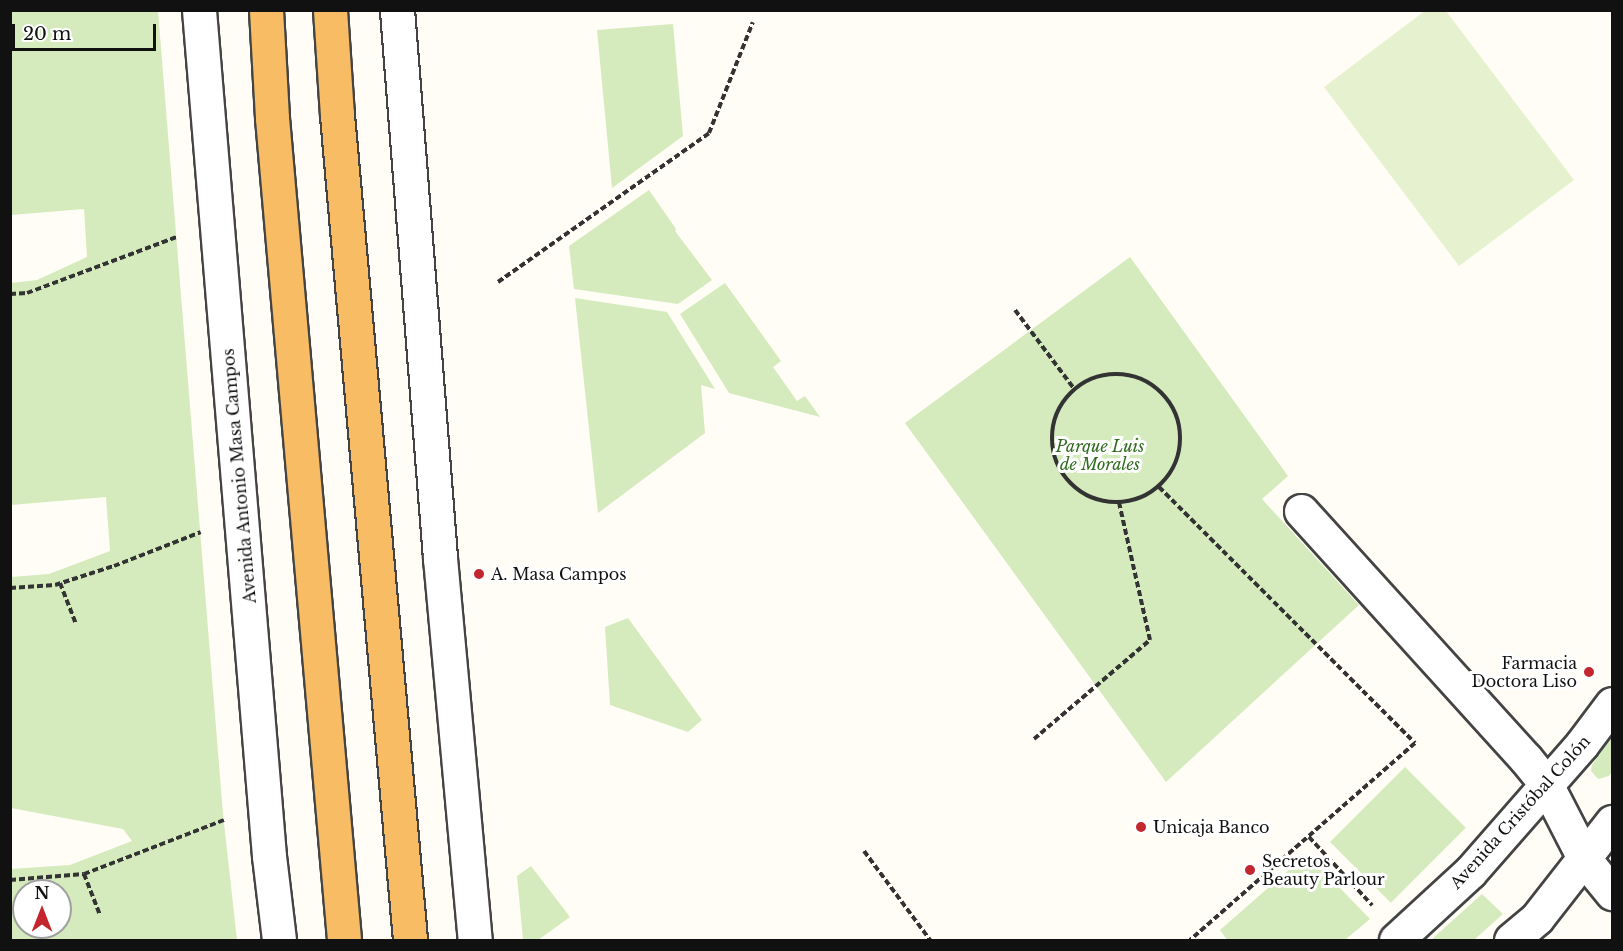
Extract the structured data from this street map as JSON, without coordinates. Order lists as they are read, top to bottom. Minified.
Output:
{"streets":{"street":["Avenida Antonio Masa Campos","Avenida Cristóbal Colón"]},"parks":["Parque Luis de Morales"],"places":["A. Masa Campos","Farmacia Doctora Liso","Unicaja Banco","Secretos Beauty Parlour"],"scale_bar":"20 m","north":"top"}
